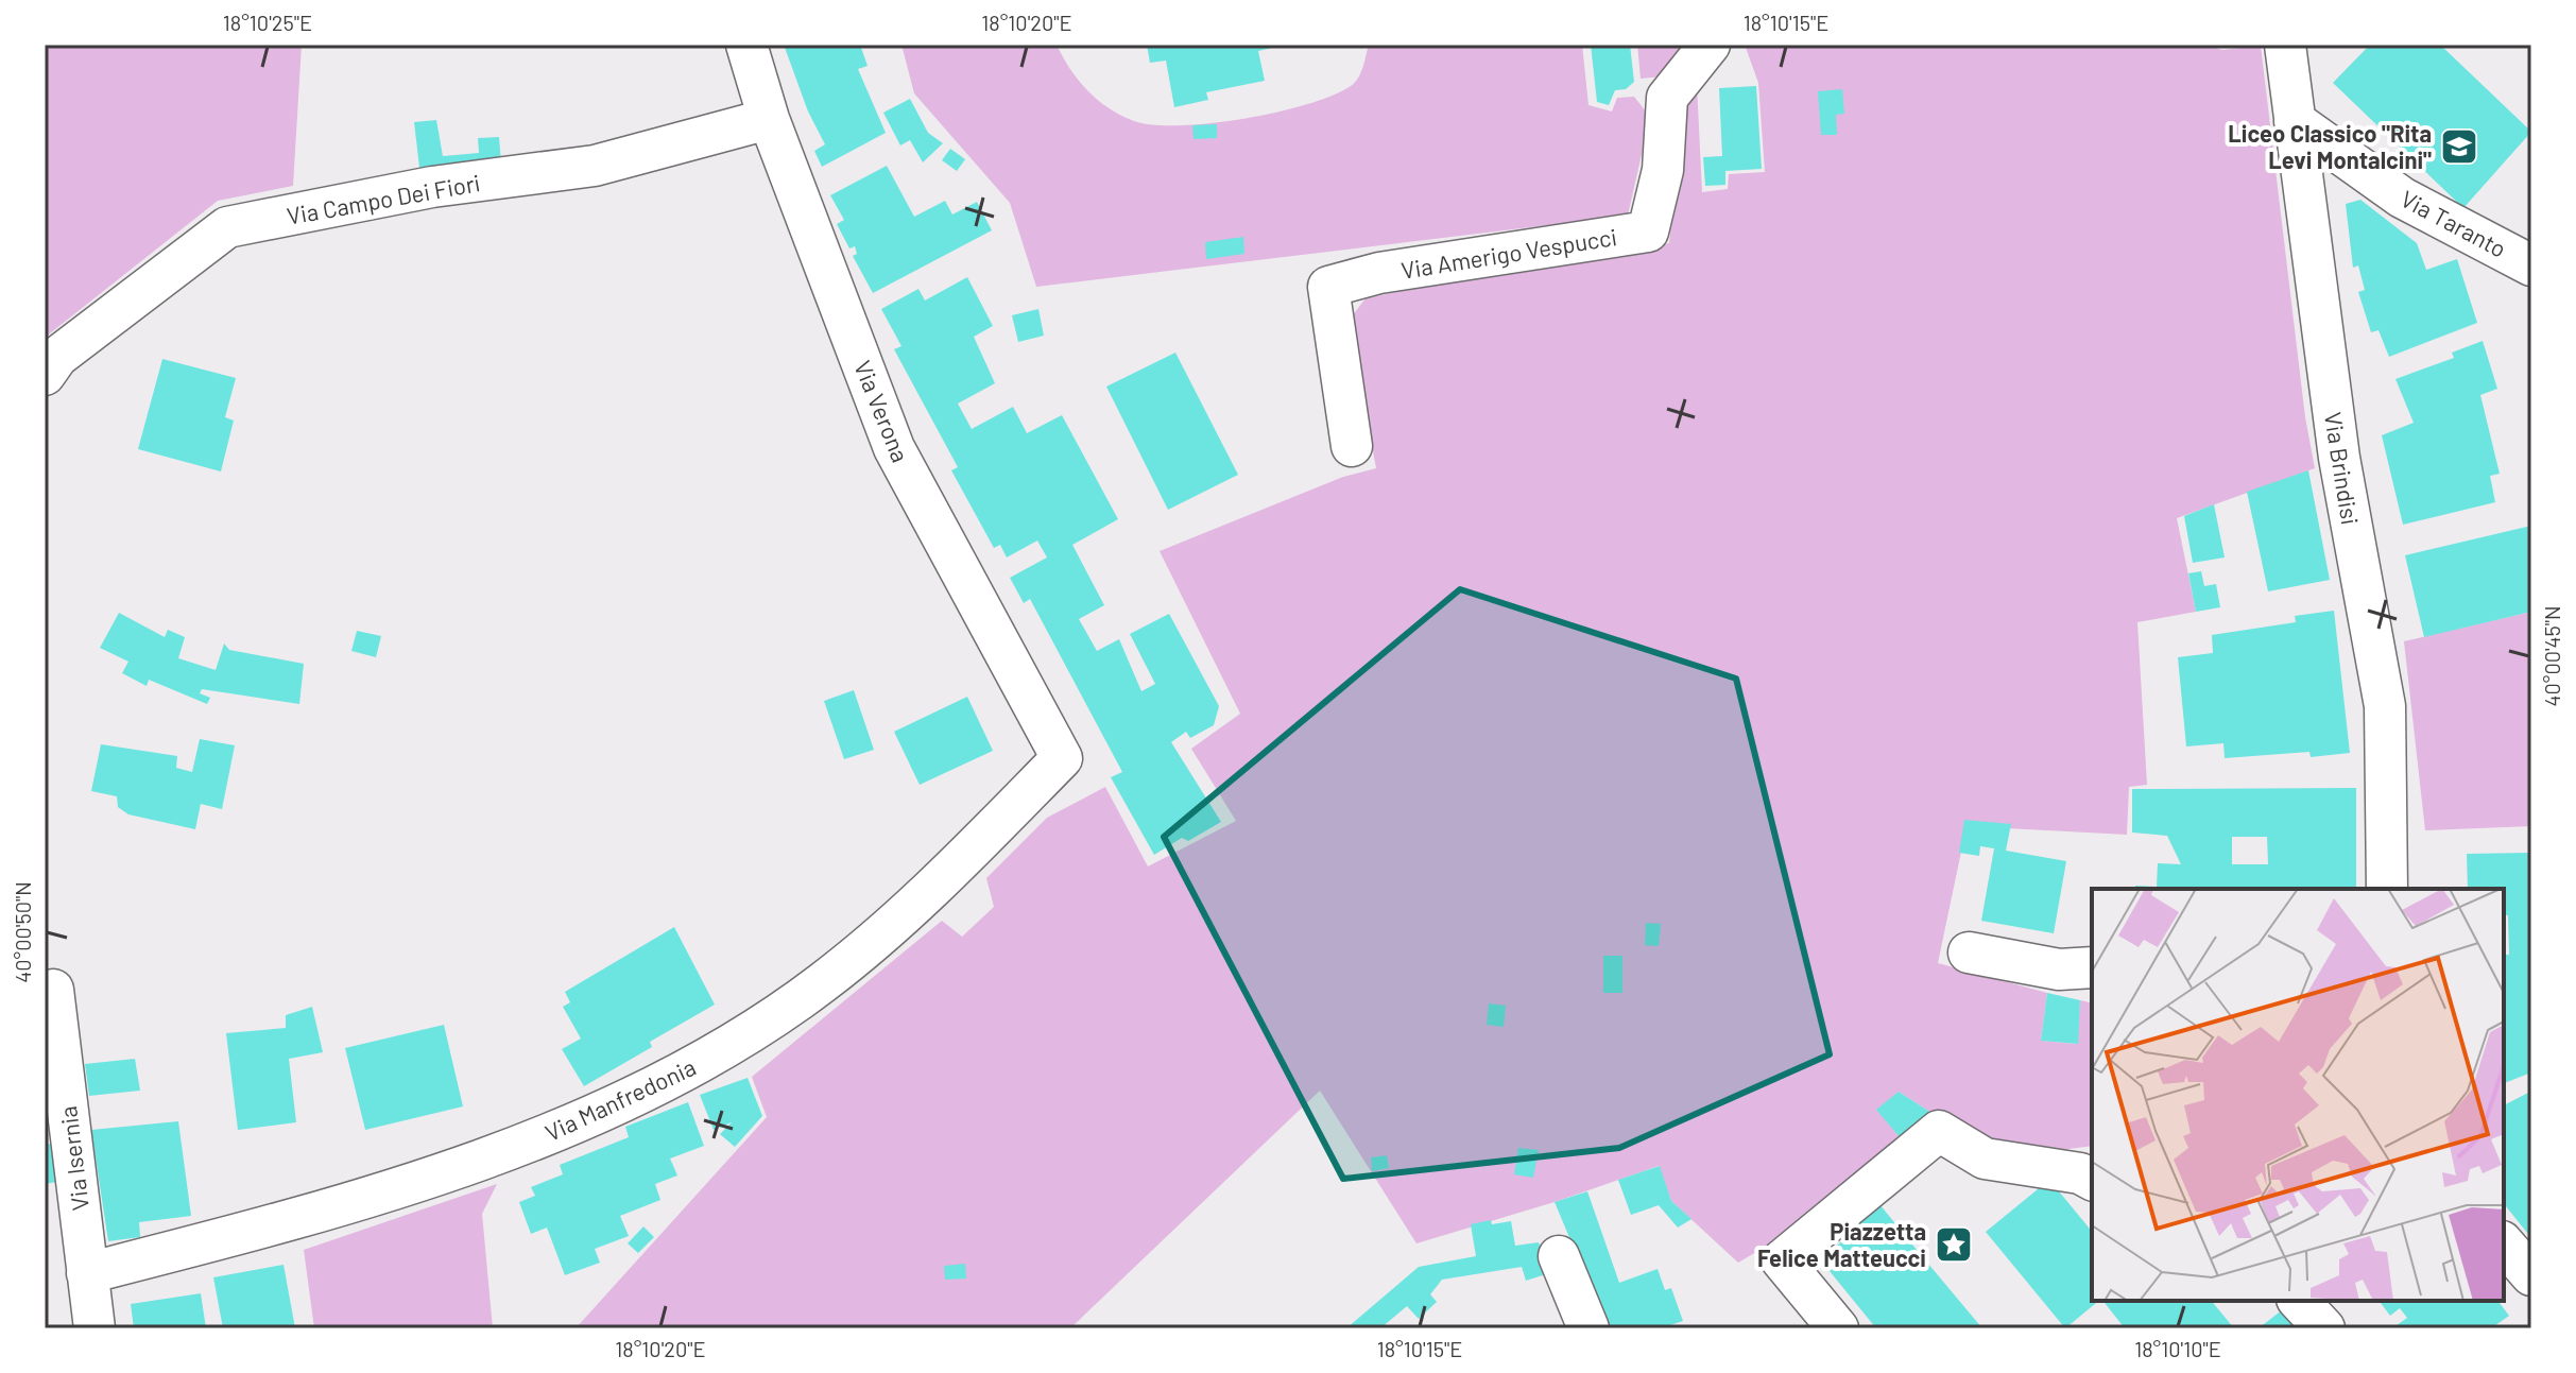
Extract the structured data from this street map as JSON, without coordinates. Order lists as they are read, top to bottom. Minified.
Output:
{"streets":{"street":["Via Campo Dei Fiori","Via Taranto","Via Amerigo Vespucci","Via Verona","Via Brindisi","Via Manfredonia","Via Isernia"]},"crossings":[["Via Campo Dei Fiori","Via Verona"],["Via Taranto","Via Brindisi"],["Via Verona","Via Manfredonia"],["Via Manfredonia","Via Isernia"]],"places":{"school or university":["Liceo Classico \"Rita Levi Montalcini\""],"place":["Piazzetta Felice Matteucci"]},"coordinates":["18°10'25\"E","18°10'20\"E","18°10'15\"E","40°00'45\"N","40°00'50\"N","18°10'10\"E"]}
